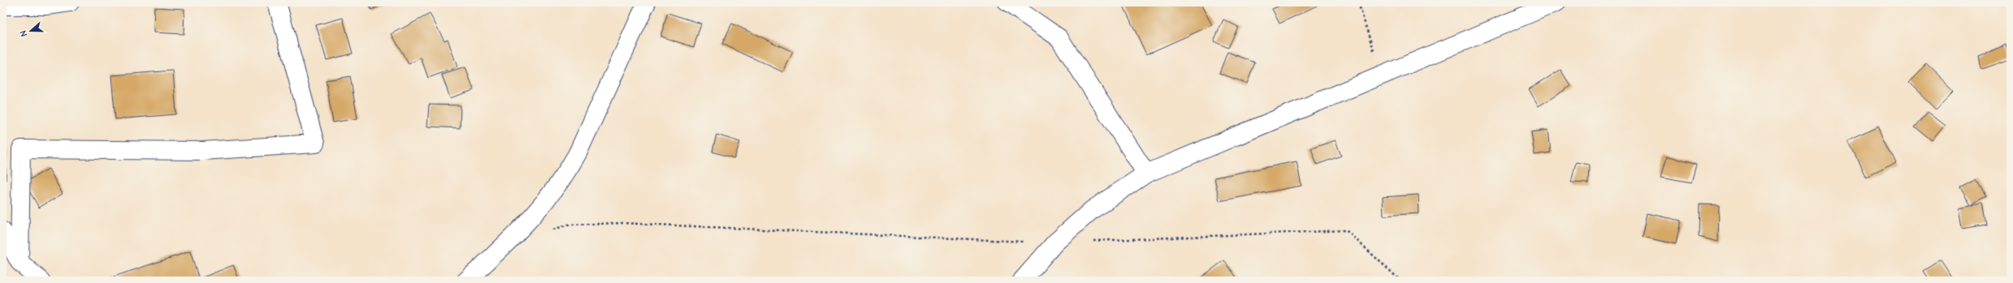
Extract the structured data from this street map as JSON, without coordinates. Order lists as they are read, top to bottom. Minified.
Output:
{"north":"left"}
